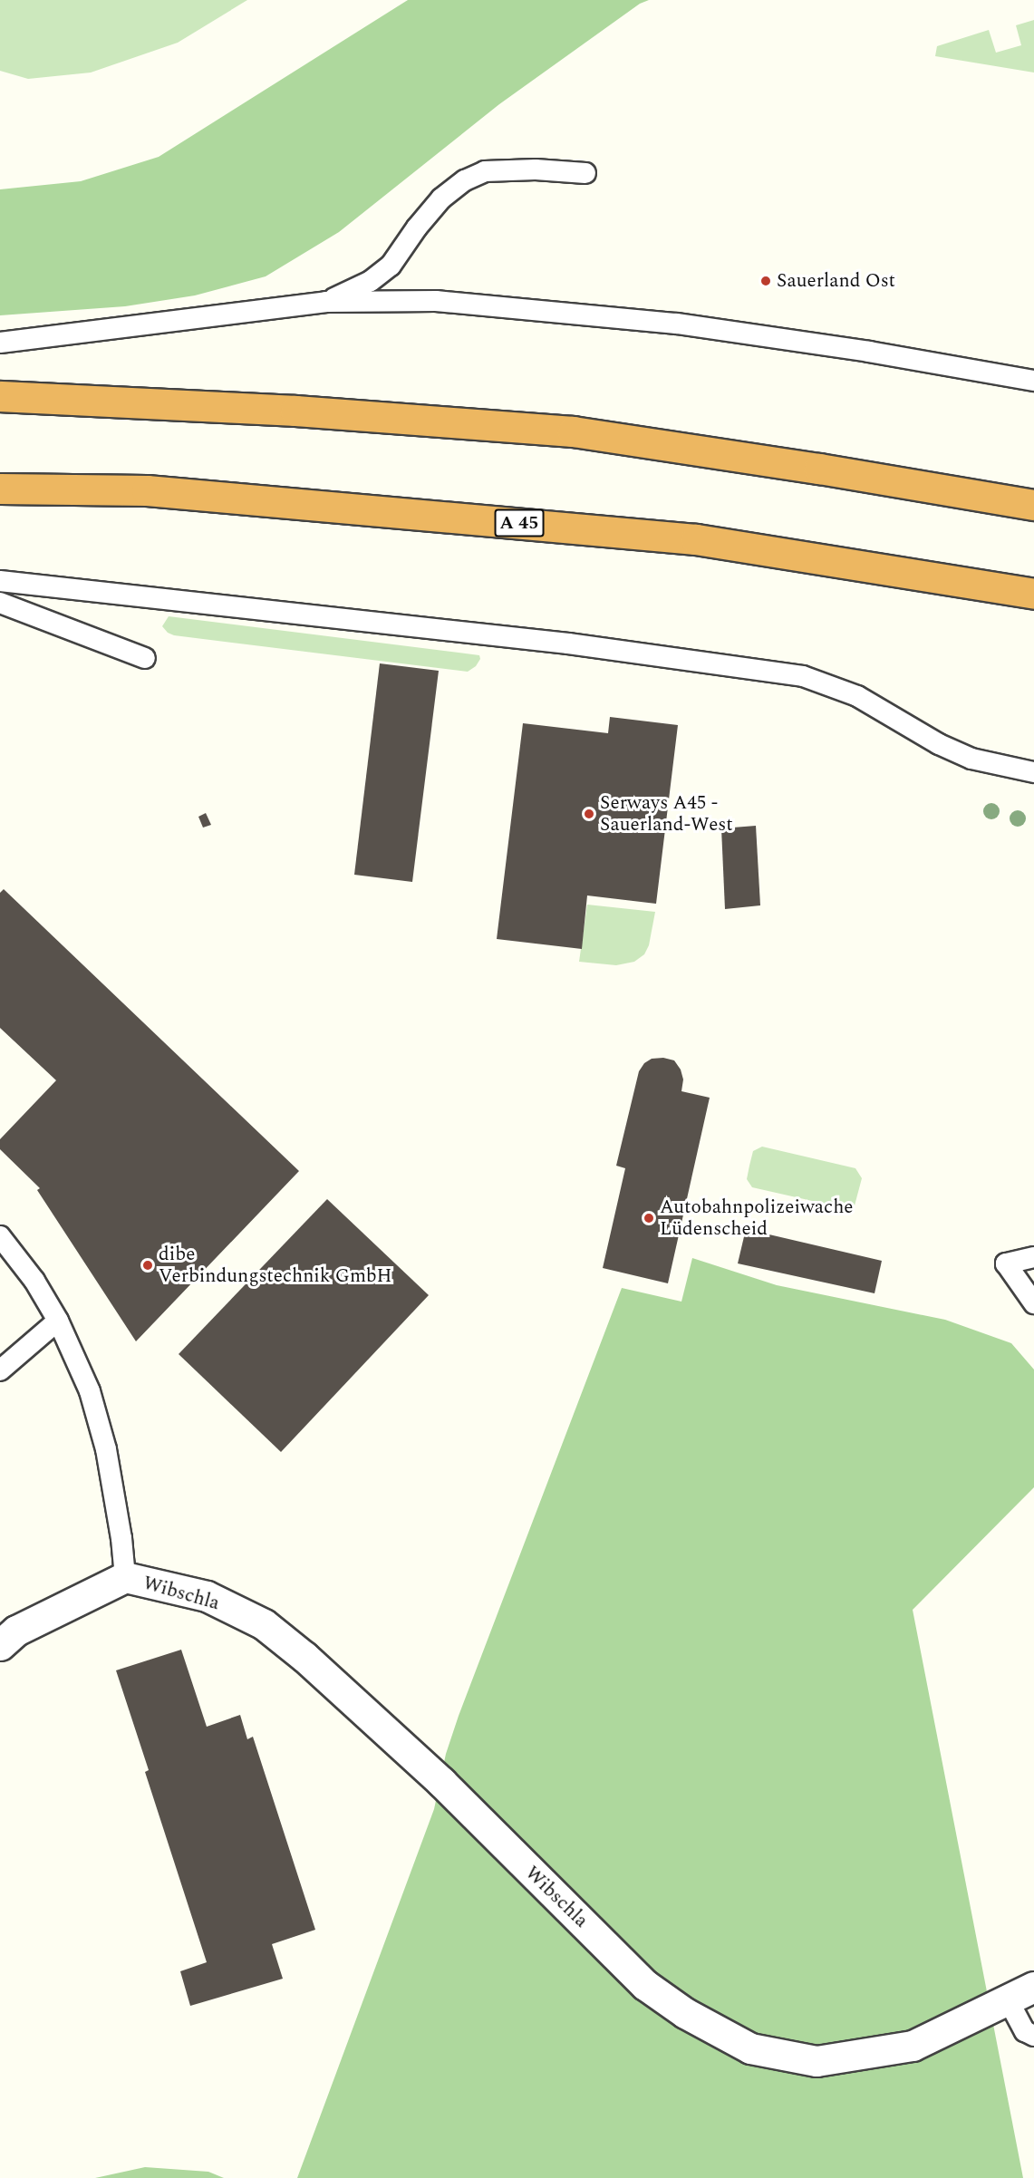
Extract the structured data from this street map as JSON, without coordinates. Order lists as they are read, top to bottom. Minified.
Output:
{"streets":{"highway":["A 45"],"street":["Wibschla"]},"places":["Sauerland Ost","Serways A45 - Sauerland-West","Autobahnpolizeiwache Lüdenscheid","dibe Verbindungstechnik GmbH"]}
